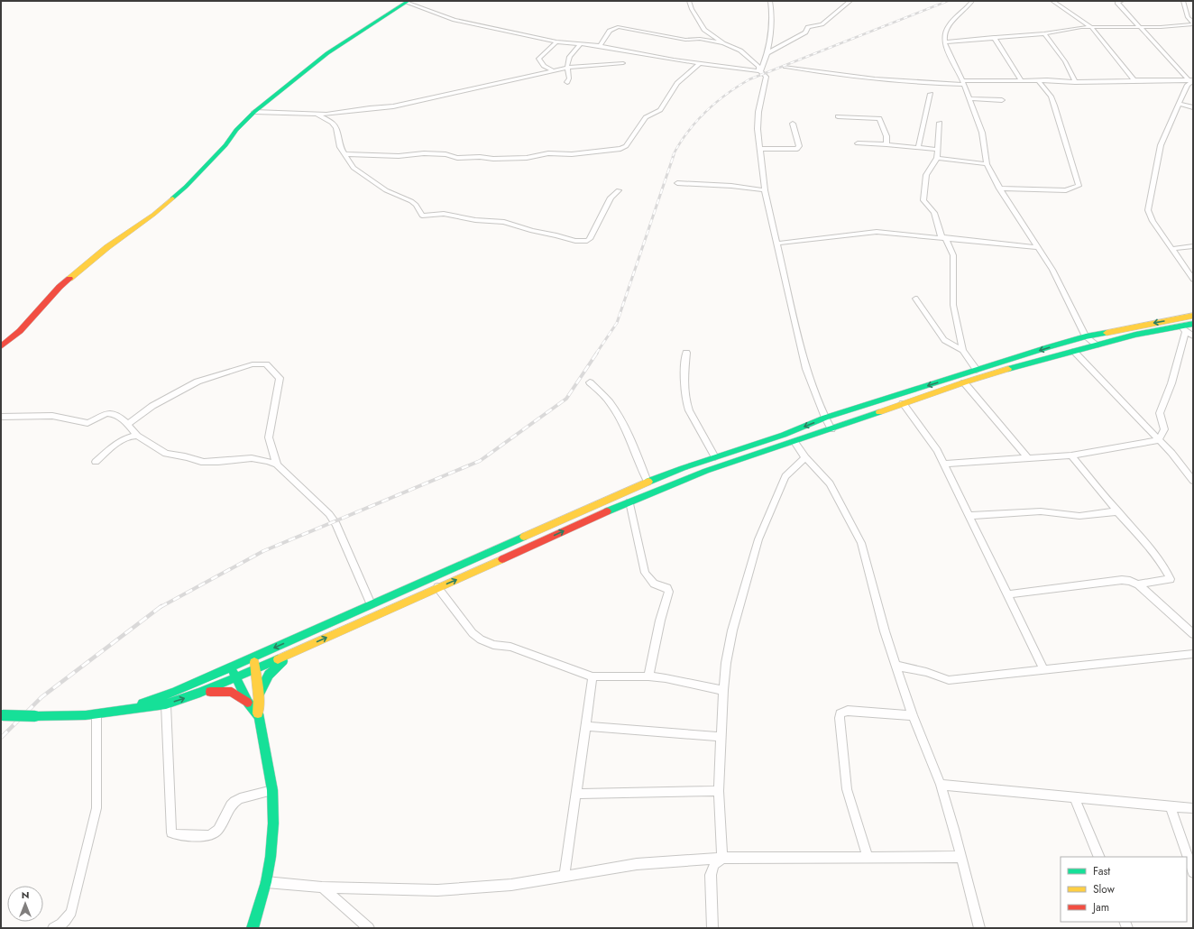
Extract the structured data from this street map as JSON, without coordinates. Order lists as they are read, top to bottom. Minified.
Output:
{"legend":["Fast","Slow","Jam"],"north":"top"}
